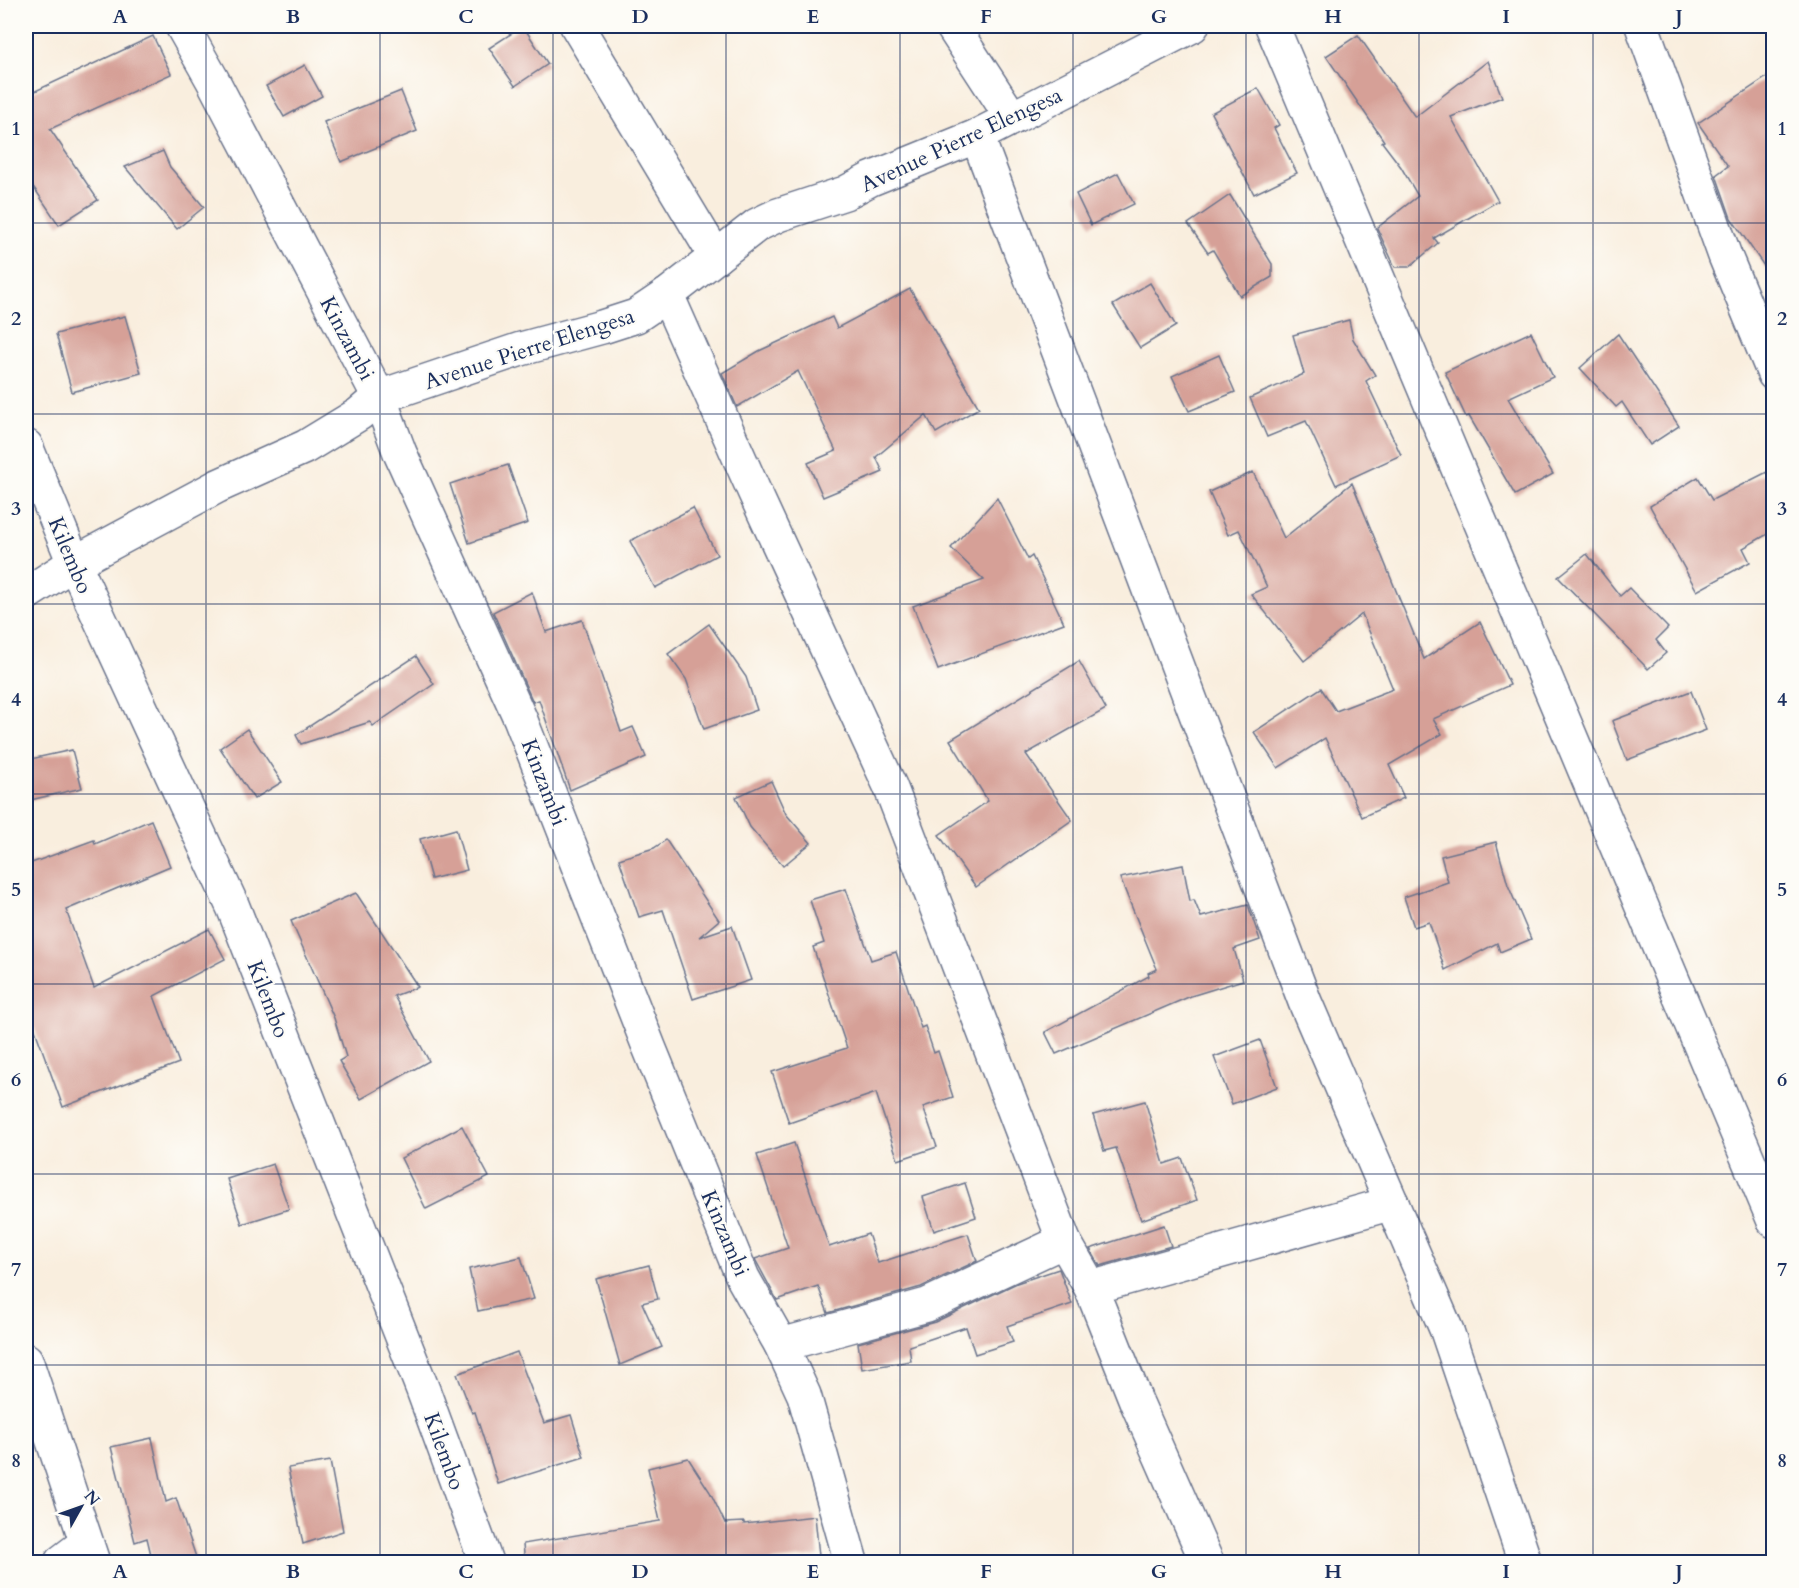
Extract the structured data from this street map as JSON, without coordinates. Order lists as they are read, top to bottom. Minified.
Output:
{"streets":{"street":["Avenue Pierre Elengesa","Kinzambi","Kilembo"]},"crossings":[["Avenue Pierre Elengesa","Kinzambi"],["Avenue Pierre Elengesa","Kilembo"]],"north":"top right","grid":{"columns":["A","B","C","D","E","F","G","H","I","J"],"rows":["1","2","3","4","5","6","7","8"]}}
